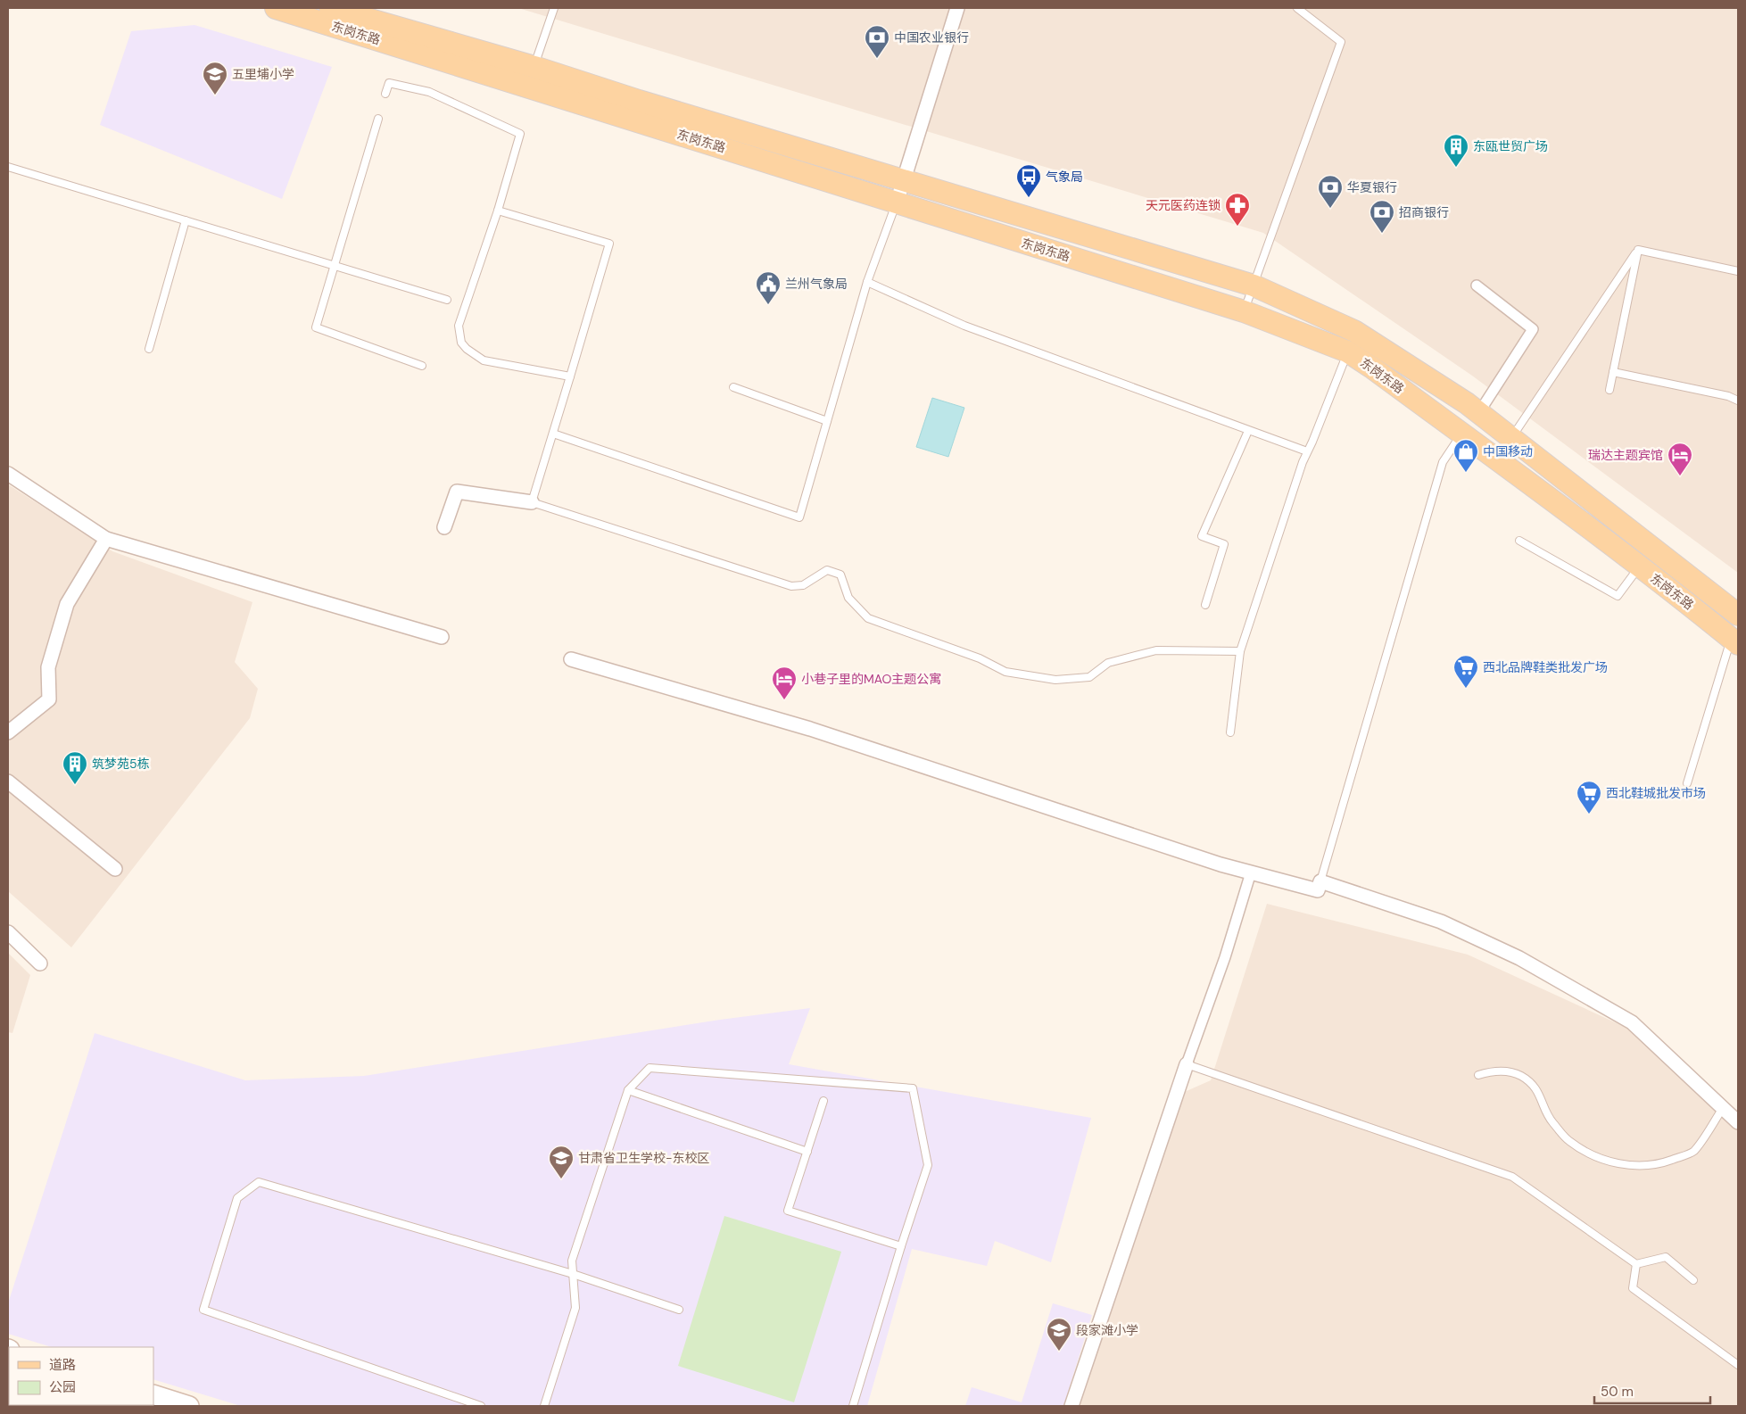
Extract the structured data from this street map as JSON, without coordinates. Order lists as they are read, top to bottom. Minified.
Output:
{"streets":{"main road":["东岗东路"]},"places":{"bank":["中国农业银行","华夏银行","招商银行"],"school or university":["五里埔小学","甘肃省卫生学校-东校区","段家滩小学"],"building":["东瓯世贸广场","筑梦苑5栋"],"bus stop":["气象局"],"pharmacy":["天元医药连锁"],"public building":["兰州气象局"],"shop":["中国移动"],"hotel":["瑞达主题宾馆","小巷子里的MAO主题公寓"],"supermarket":["西北品牌鞋类批发广场","西北鞋城批发市场"]},"legend":["道路","公园"],"scale_bar":"50 m"}
